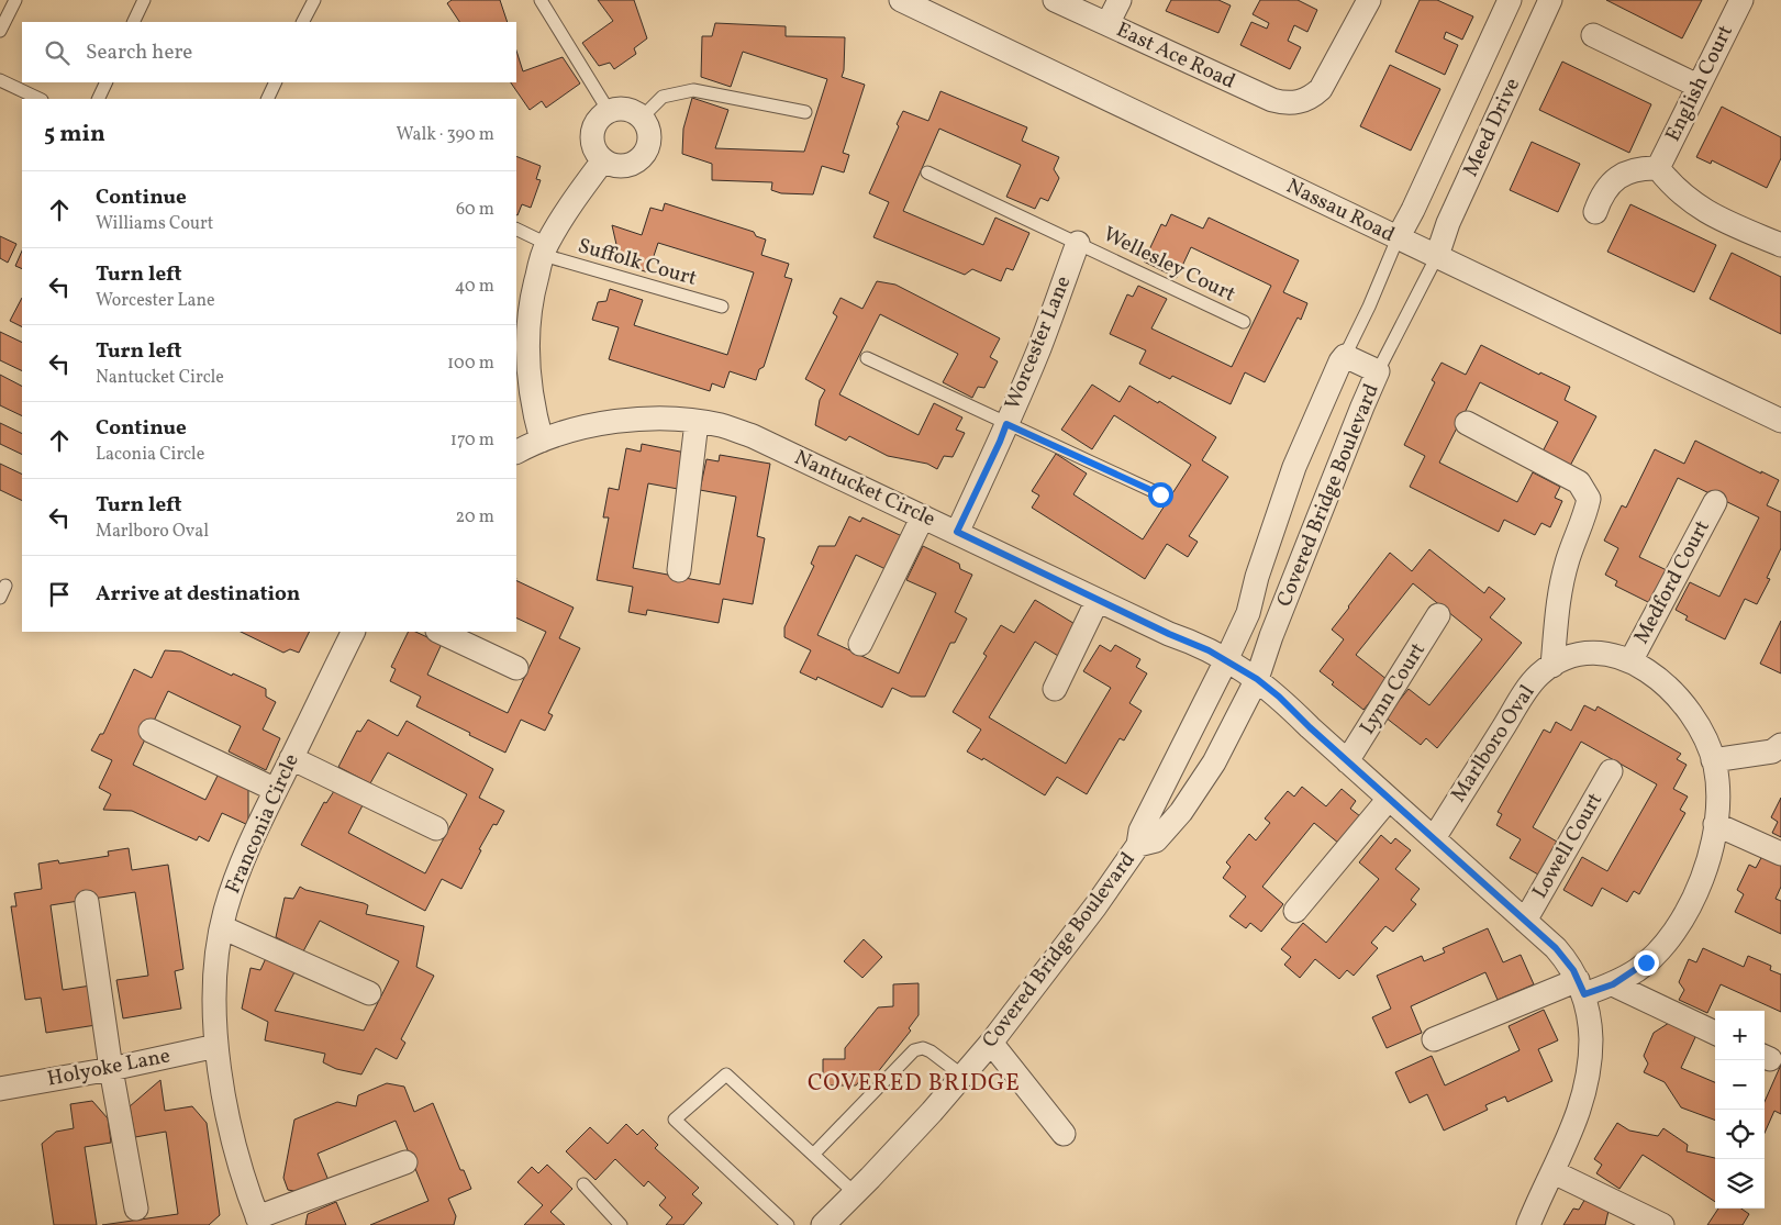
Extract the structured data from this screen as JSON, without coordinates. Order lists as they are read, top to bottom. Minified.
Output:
{"streets":{"street":["East Ace Road","English Court","Meed Drive","Nassau Road","Worcester Lane","Nantucket Circle","Covered Bridge Boulevard","Medford Court","Lynn Court","Marlboro Oval","Franconia Circle","Lowell Court","Holyoke Lane"],"lane":["Suffolk Court","Wellesley Court"]},"crossings":[["Meed Drive","Nassau Road"],["Wellesley Court","Worcester Lane"],["Worcester Lane","Nantucket Circle"],["Nantucket Circle","Covered Bridge Boulevard"],["Nantucket Circle","Lynn Court"],["Nantucket Circle","Marlboro Oval"],["Nantucket Circle","Lowell Court"],["Medford Court","Marlboro Oval"],["Franconia Circle","Holyoke Lane"]],"districts":["COVERED BRIDGE"],"page":{"search":"Search here","heading":["5 min","Walk · 390 m"],"list":[["Continue","Williams Court","60 m"],["Turn left","Worcester Lane","40 m"],["Turn left","Nantucket Circle","100 m"],["Continue","Laconia Circle","170 m"],["Turn left","Marlboro Oval","20 m"],"Arrive at destination"],"map_buttons":["+","−"]}}
